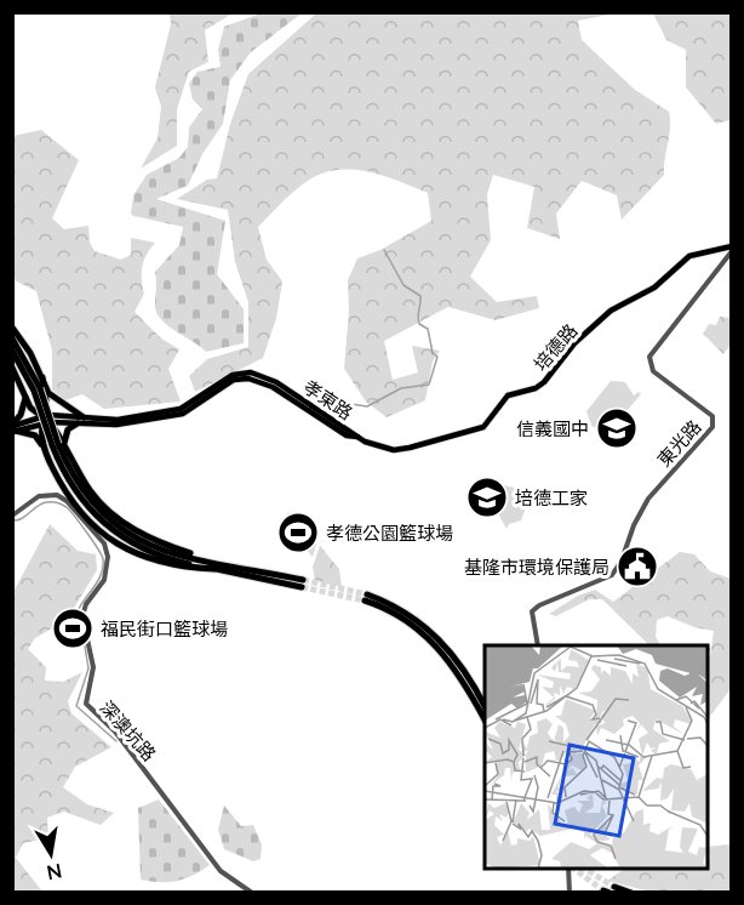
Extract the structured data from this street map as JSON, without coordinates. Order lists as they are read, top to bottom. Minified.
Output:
{"streets":{"main road":["培德路","孝東路"],"street":["東光路","深澳坑路"]},"crossings":[["培德路","孝東路"],["培德路","東光路"]],"places":{"school or university":["信義國中","培德工家"],"sports":["孝德公園籃球場","福民街口籃球場"],"public building":["基隆市環境保護局"]},"north":"bottom"}
